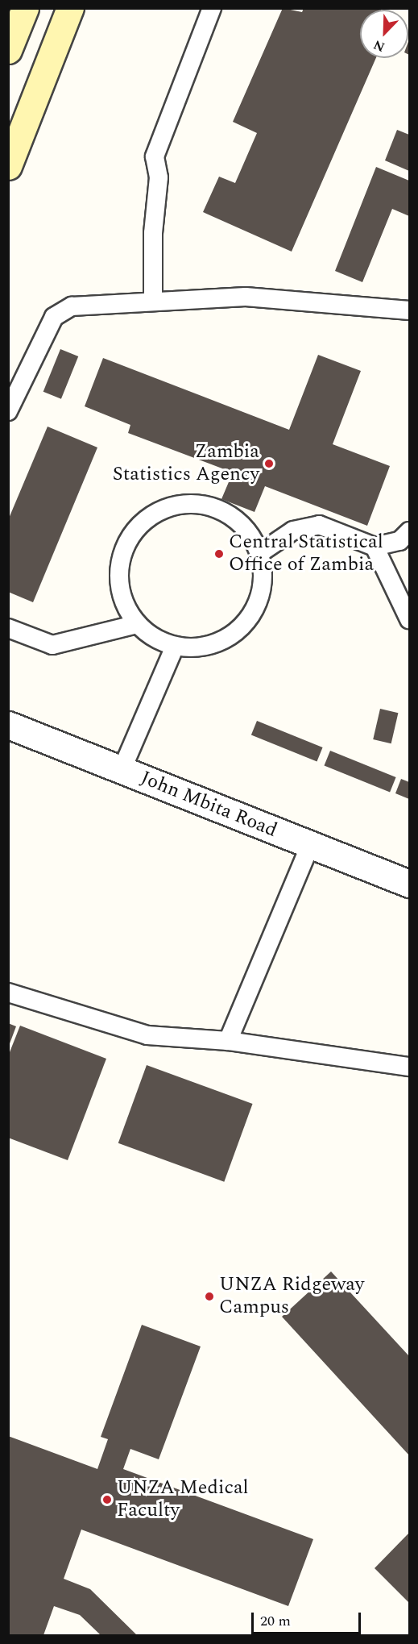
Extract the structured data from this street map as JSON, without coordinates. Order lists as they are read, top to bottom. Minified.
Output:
{"streets":{"street":["John Mbita Road"]},"places":["Zambia Statistics Agency","Central Statistical Office of Zambia","UNZA Ridgeway Campus","UNZA Medical Faculty"],"scale_bar":"20 m","north":"bottom left"}
